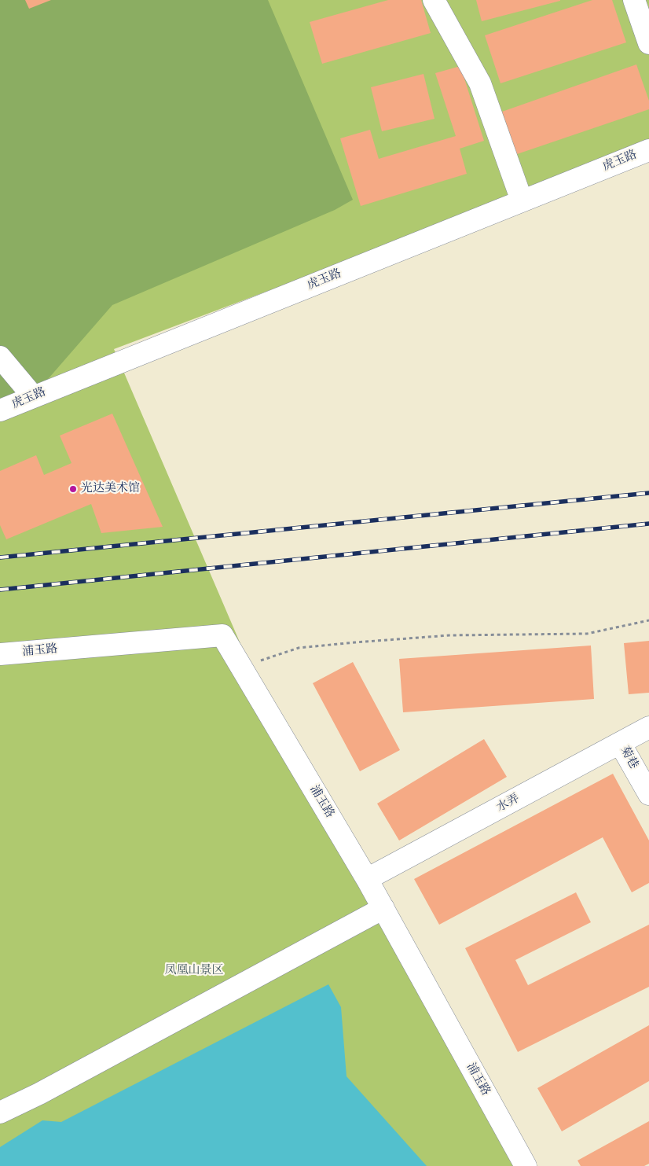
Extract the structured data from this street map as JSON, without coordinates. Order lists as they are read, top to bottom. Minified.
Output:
{"streets":{"street":["虎玉路","浦玉路","菊巷","水弄"]},"crossings":[["浦玉路","水弄"],["菊巷","水弄"]],"parks":["凤凰山景区"],"places":["光达美术馆"]}
